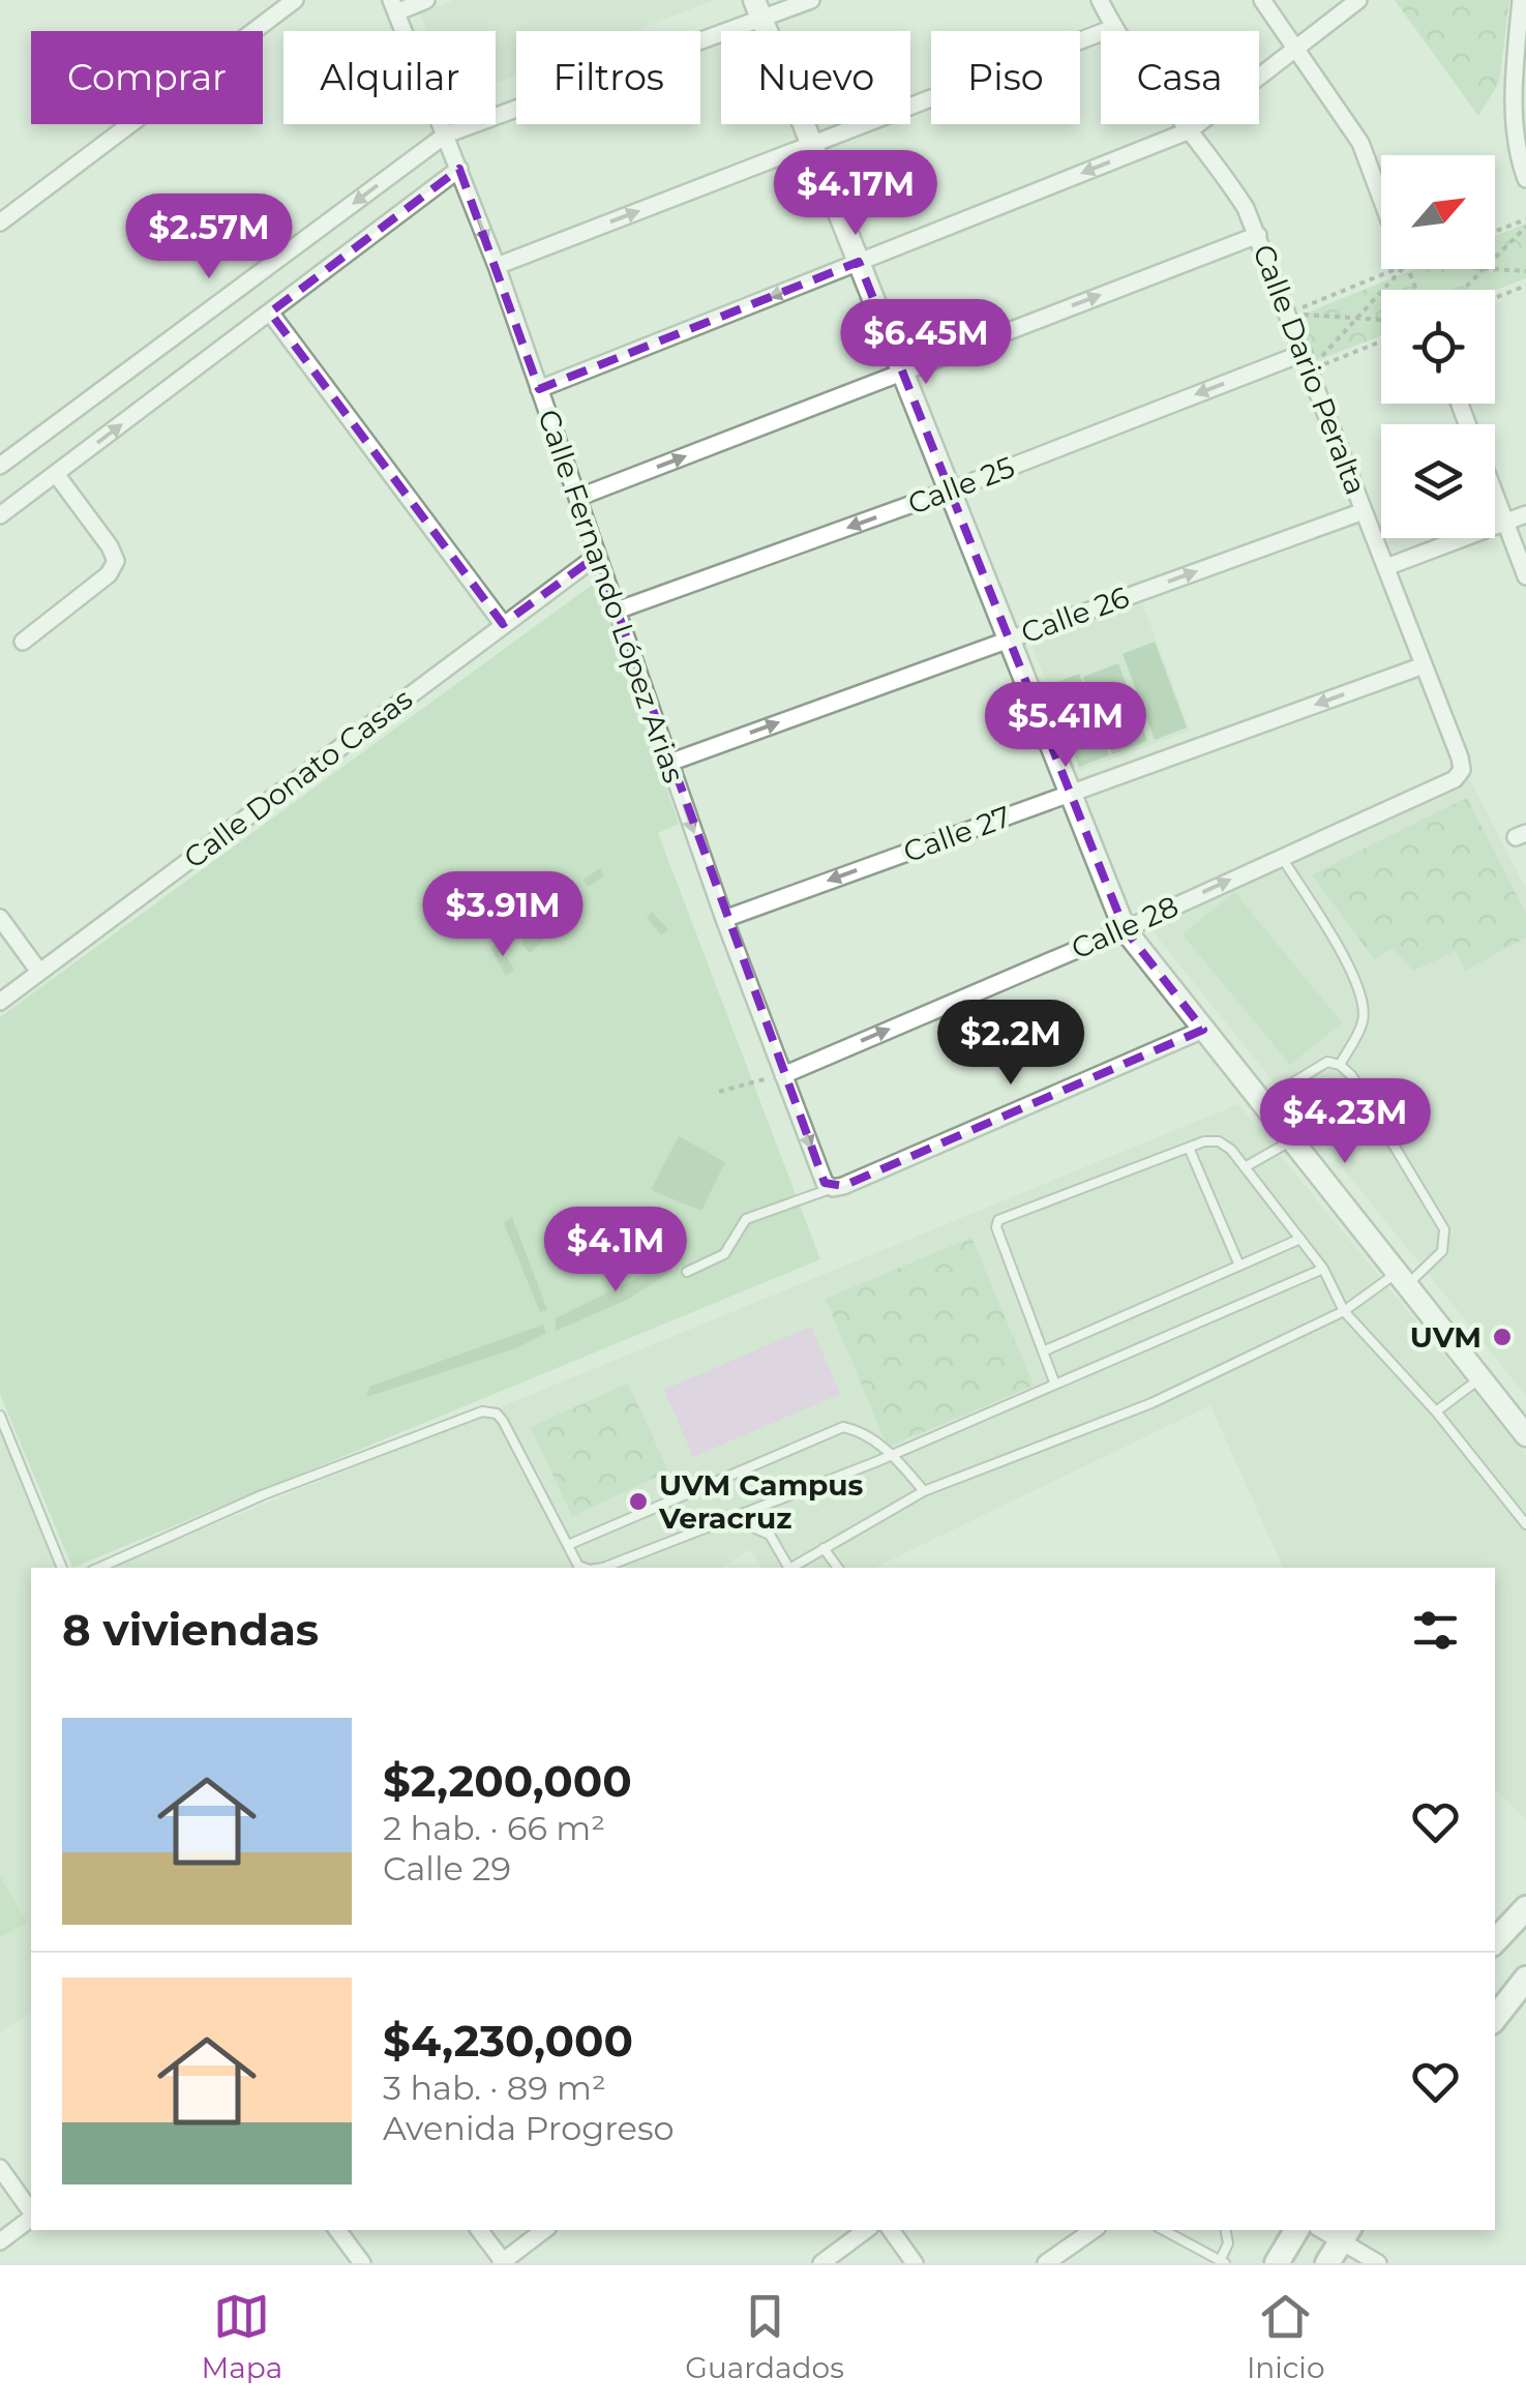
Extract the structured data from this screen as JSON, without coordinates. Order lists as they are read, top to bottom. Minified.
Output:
{"streets":{"street":["Calle Dario Peralta","Calle 25","Calle Fernando López Arias","Calle 26","Calle Donato Casas","Calle 27","Calle 28"]},"crossings":[["Calle Dario Peralta","Calle 25"],["Calle Dario Peralta","Calle 26"],["Calle Dario Peralta","Calle 27"],["Calle Dario Peralta","Calle 28"],["Calle 25","Calle Fernando López Arias"],["Calle Fernando López Arias","Calle 26"],["Calle Fernando López Arias","Calle Donato Casas"],["Calle Fernando López Arias","Calle 27"],["Calle Fernando López Arias","Calle 28"]],"one_way":["Calle 26","Calle 27"],"places":["UVM","UVM Campus Veracruz"],"north":"top right","page":{"chip":["Comprar","Alquilar","Filtros","Nuevo","Piso","Casa"],"price":["$4.17M","$2.57M","$6.45M","$5.41M","$3.91M","$2.2M","$4.23M","$4.1M"],"heading":"8 viviendas","list":[{"name":"$2,200,000","note":"2 hab. · 66 m² · Calle 29"},{"name":"$4,230,000","note":"3 hab. · 89 m² · Avenida Progreso"}],"tabs":["Mapa","Guardados","Inicio"]}}
